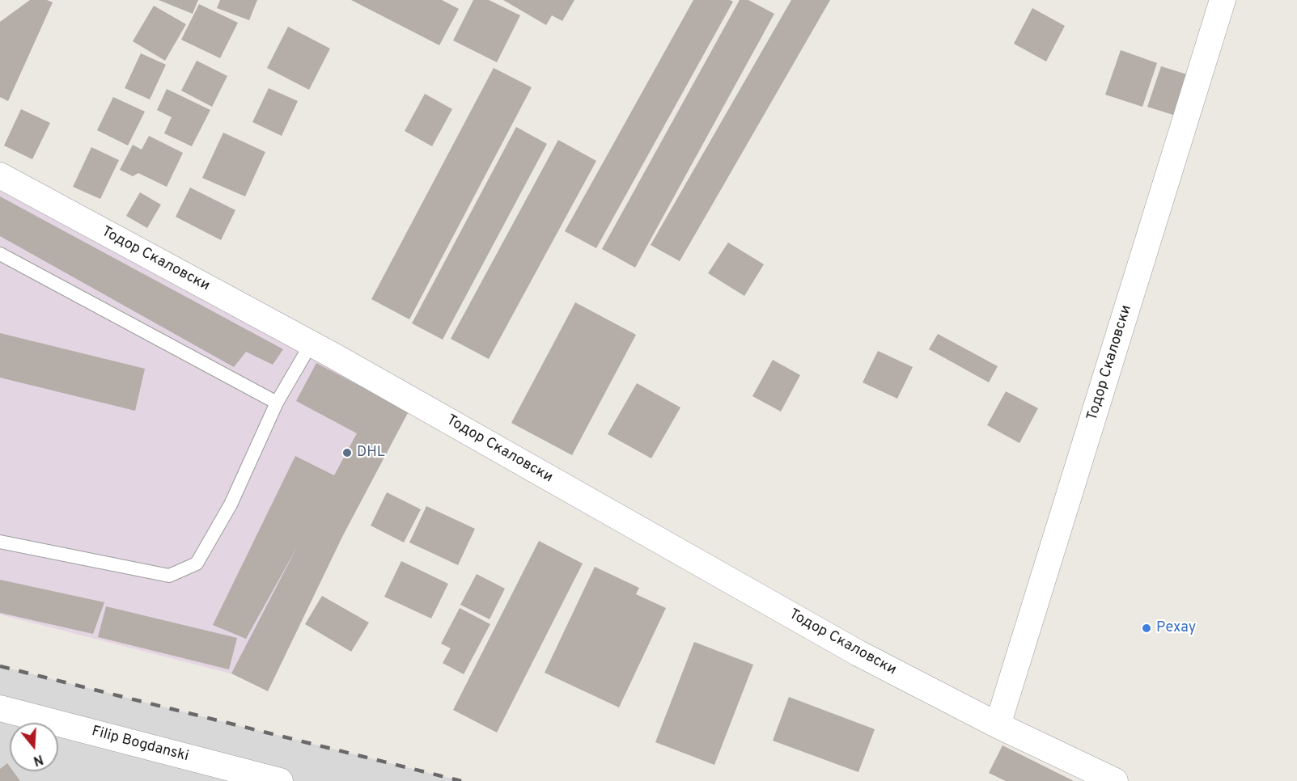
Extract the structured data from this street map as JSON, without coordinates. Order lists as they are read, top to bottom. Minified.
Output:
{"streets":{"street":["Тодор Скаловски","Filip Bogdanski"]},"places":["DHL","Рехау"],"north":"bottom"}
